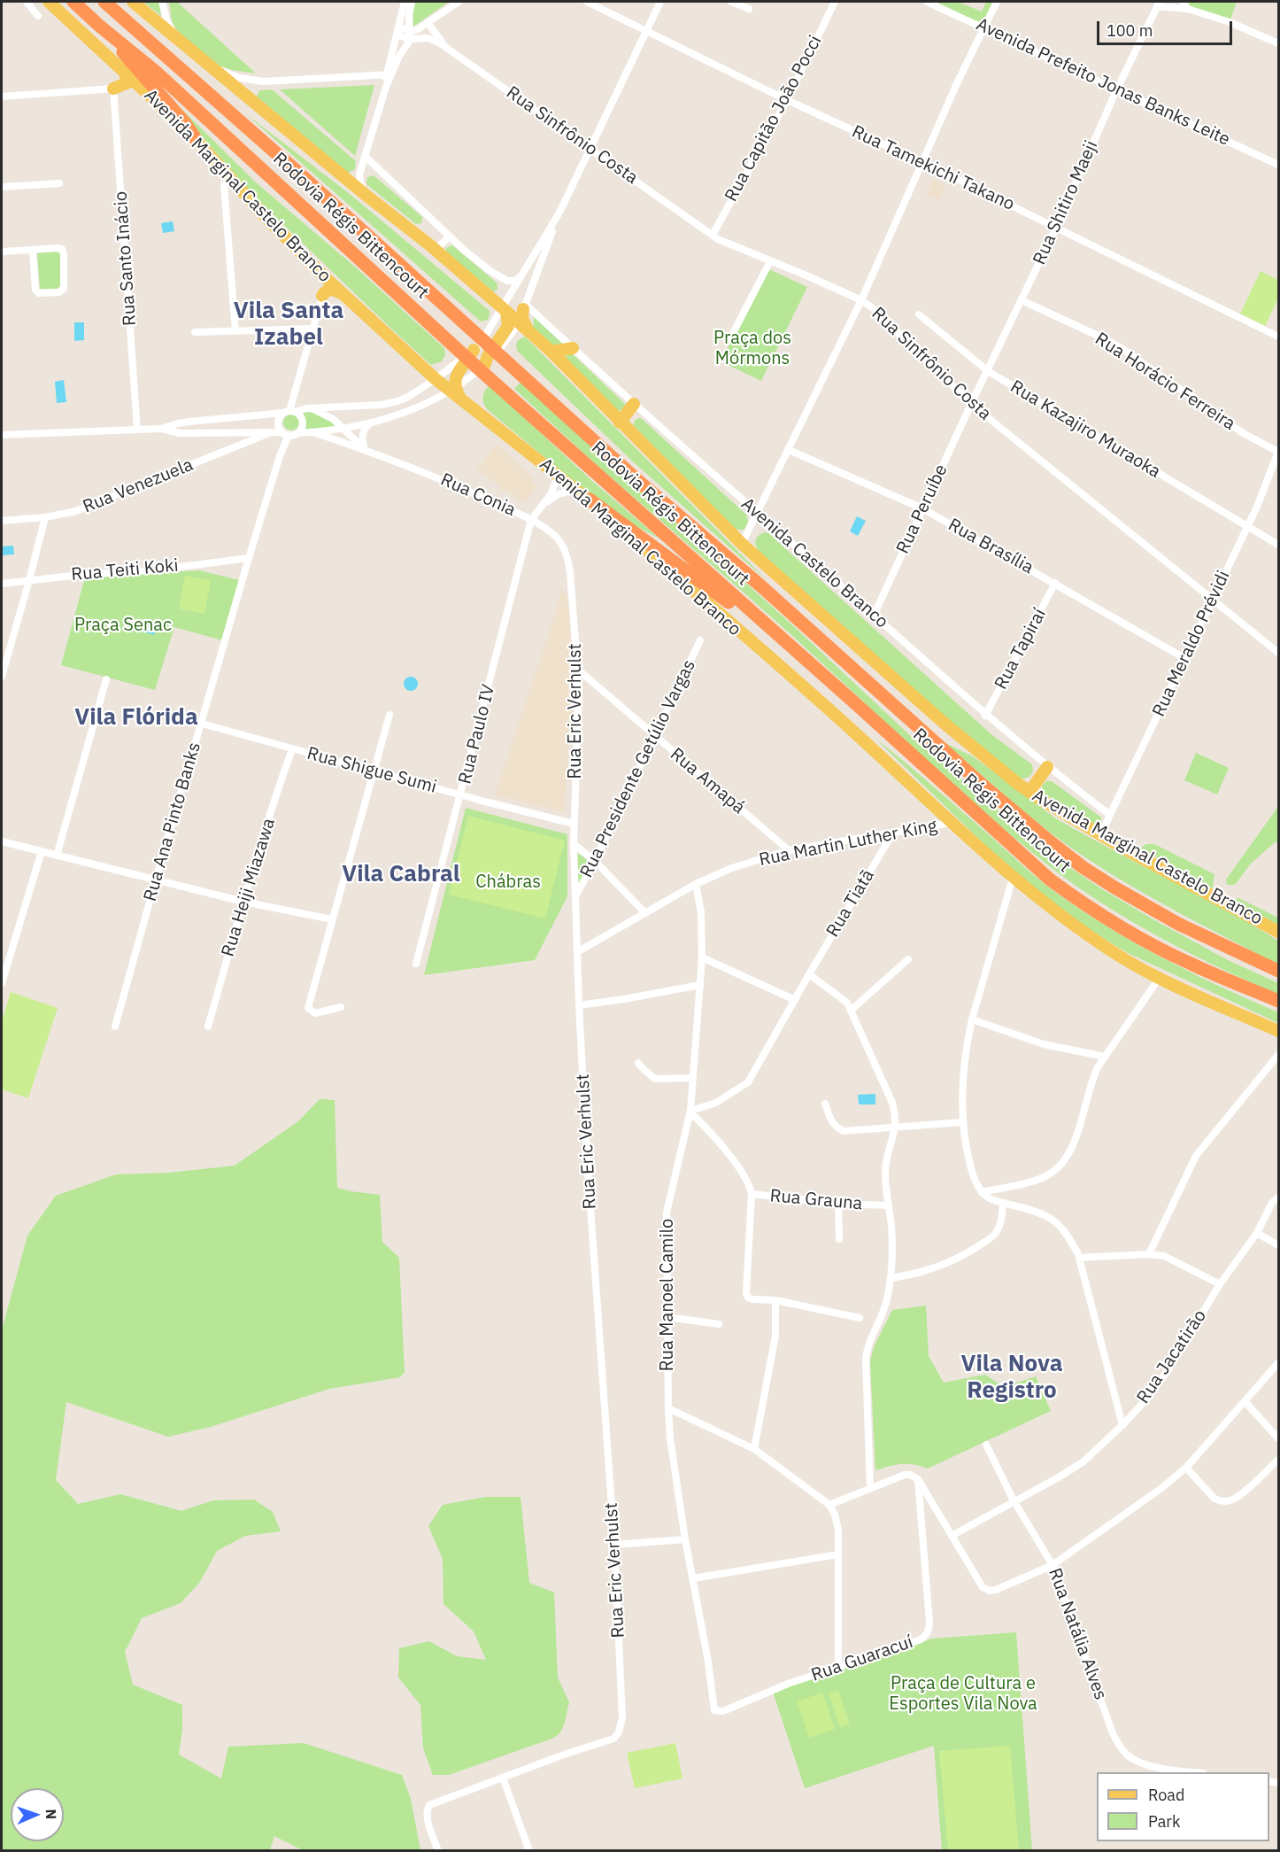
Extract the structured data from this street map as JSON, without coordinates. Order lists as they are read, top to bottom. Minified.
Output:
{"streets":{"highway":["Rodovia Régis Bittencourt"],"main road":["Avenida Marginal Castelo Branco"],"street":["Avenida Prefeito Jonas Banks Leite","Rua Capitão João Pocci","Rua Sinfrônio Costa","Rua Tamekichi Takano","Rua Shitiro Maeji","Rua Santo Inácio","Rua Horácio Ferreira","Rua Kazajiro Muraoka","Rua Venezuela","Rua Conia","Rua Peruíbe","Rua Brasília","Avenida Castelo Branco","Rua Teiti Koki","Rua Meraldo Prévidi","Rua Tapiraí","Rua Eric Verhulst","Rua Paulo IV","Rua Presidente Getúlio Vargas","Rua Shigue Sumi","Rua Amapá","Rua Ana Pinto Banks","Rua Martin Luther King","Rua Heiji Miazawa","Rua Tiatã","Rua Grauna","Rua Manoel Camilo","Rua Jacatirão","Rua Natália Alves","Rua Guaracuí"]},"crossings":[["Avenida Prefeito Jonas Banks Leite","Rua Shitiro Maeji"],["Rua Capitão João Pocci","Rua Sinfrônio Costa"],["Rua Capitão João Pocci","Rua Tamekichi Takano"],["Rua Sinfrônio Costa","Rua Shitiro Maeji"],["Rua Sinfrônio Costa","Rua Peruíbe"],["Rua Tamekichi Takano","Rua Shitiro Maeji"],["Avenida Marginal Castelo Branco","Rua Meraldo Prévidi"],["Avenida Marginal Castelo Branco","Rua Paulo IV"],["Avenida Marginal Castelo Branco","Rua Martin Luther King"],["Rua Shitiro Maeji","Rua Horácio Ferreira"],["Rua Shitiro Maeji","Rua Kazajiro Muraoka"],["Rua Shitiro Maeji","Rua Peruíbe"],["Rua Horácio Ferreira","Rua Meraldo Prévidi"],["Rua Kazajiro Muraoka","Rua Meraldo Prévidi"],["Rua Conia","Rua Eric Verhulst"],["Rua Conia","Rua Paulo IV"],["Rua Peruíbe","Rua Brasília"],["Rua Peruíbe","Avenida Castelo Branco"],["Rua Brasília","Rua Meraldo Prévidi"],["Rua Brasília","Rua Tapiraí"],["Avenida Castelo Branco","Rua Meraldo Prévidi"],["Avenida Castelo Branco","Rua Tapiraí"],["Rua Teiti Koki","Rua Ana Pinto Banks"],["Rua Eric Verhulst","Rua Presidente Getúlio Vargas"],["Rua Eric Verhulst","Rua Shigue Sumi"],["Rua Eric Verhulst","Rua Amapá"],["Rua Eric Verhulst","Rua Martin Luther King"],["Rua Paulo IV","Rua Shigue Sumi"],["Rua Presidente Getúlio Vargas","Rua Amapá"],["Rua Shigue Sumi","Rua Ana Pinto Banks"],["Rua Shigue Sumi","Rua Heiji Miazawa"],["Rua Amapá","Rua Martin Luther King"],["Rua Martin Luther King","Rua Tiatã"],["Rua Martin Luther King","Rua Manoel Camilo"],["Rua Grauna","Rua Manoel Camilo"],["Rua Manoel Camilo","Rua Guaracuí"],["Rua Jacatirão","Rua Natália Alves"]],"districts":["Vila Santa Izabel","Vila Flórida","Vila Cabral","Vila Nova Registro"],"parks":["Praça dos Mórmons","Praça Senac","Chábras","Praça de Cultura e Esportes Vila Nova"],"legend":["Road","Park"],"scale_bar":"100 m","north":"right"}
